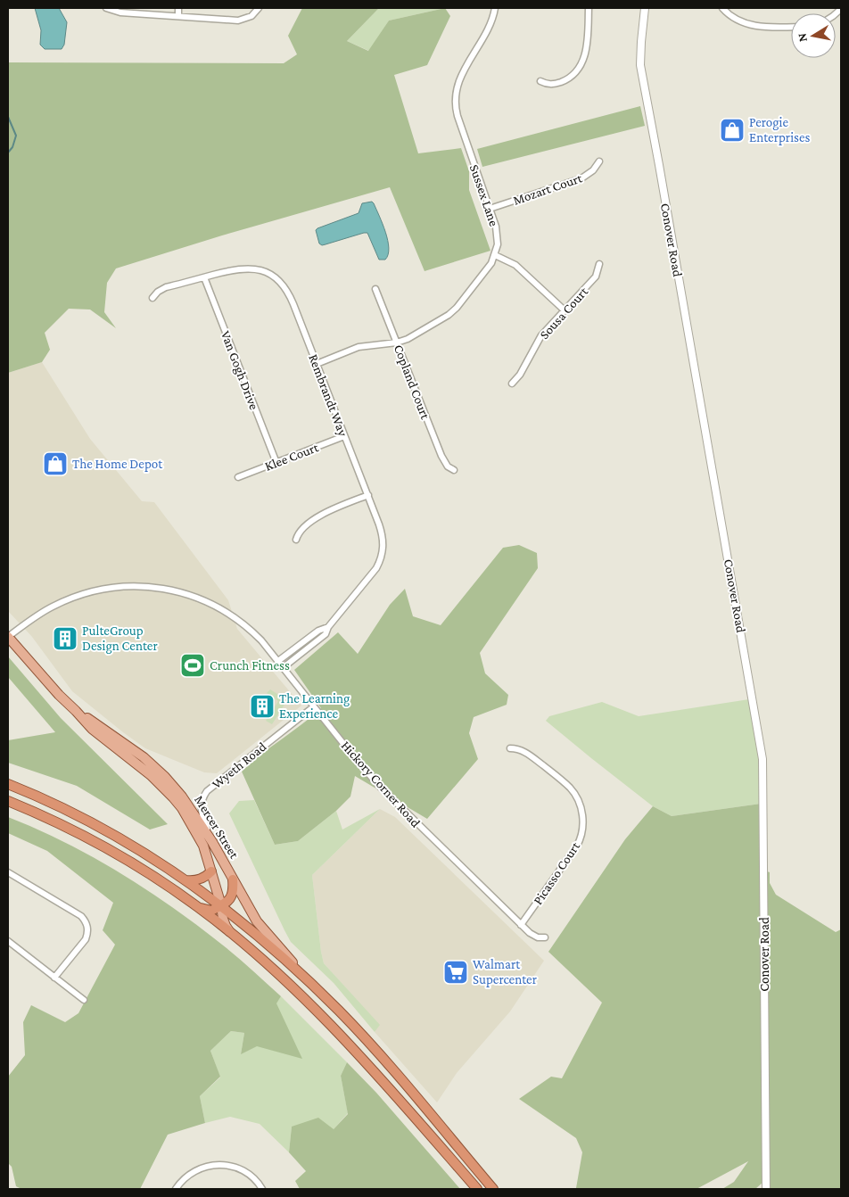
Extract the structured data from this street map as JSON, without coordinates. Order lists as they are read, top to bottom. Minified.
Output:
{"streets":{"main road":["Mercer Street"],"street":["Mozart Court","Sussex Lane","Conover Road","Sousa Court","Van Gogh Drive","Copland Court","Rembrandt Way","Klee Court","Wyeth Road","Hickory Corner Road","Picasso Court"]},"crossings":[["Mozart Court","Sussex Lane"],["Sussex Lane","Copland Court"],["Sussex Lane","Rembrandt Way"],["Van Gogh Drive","Rembrandt Way"],["Van Gogh Drive","Klee Court"],["Rembrandt Way","Klee Court"],["Rembrandt Way","Hickory Corner Road"],["Wyeth Road","Hickory Corner Road"],["Wyeth Road","Mercer Street"],["Hickory Corner Road","Mercer Street"],["Hickory Corner Road","Picasso Court"]],"places":{"shop":["Perogie Enterprises","The Home Depot"],"building":["PulteGroup Design Center","The Learning Experience"],"sports":["Crunch Fitness"],"supermarket":["Walmart Supercenter"]},"north":"left"}
